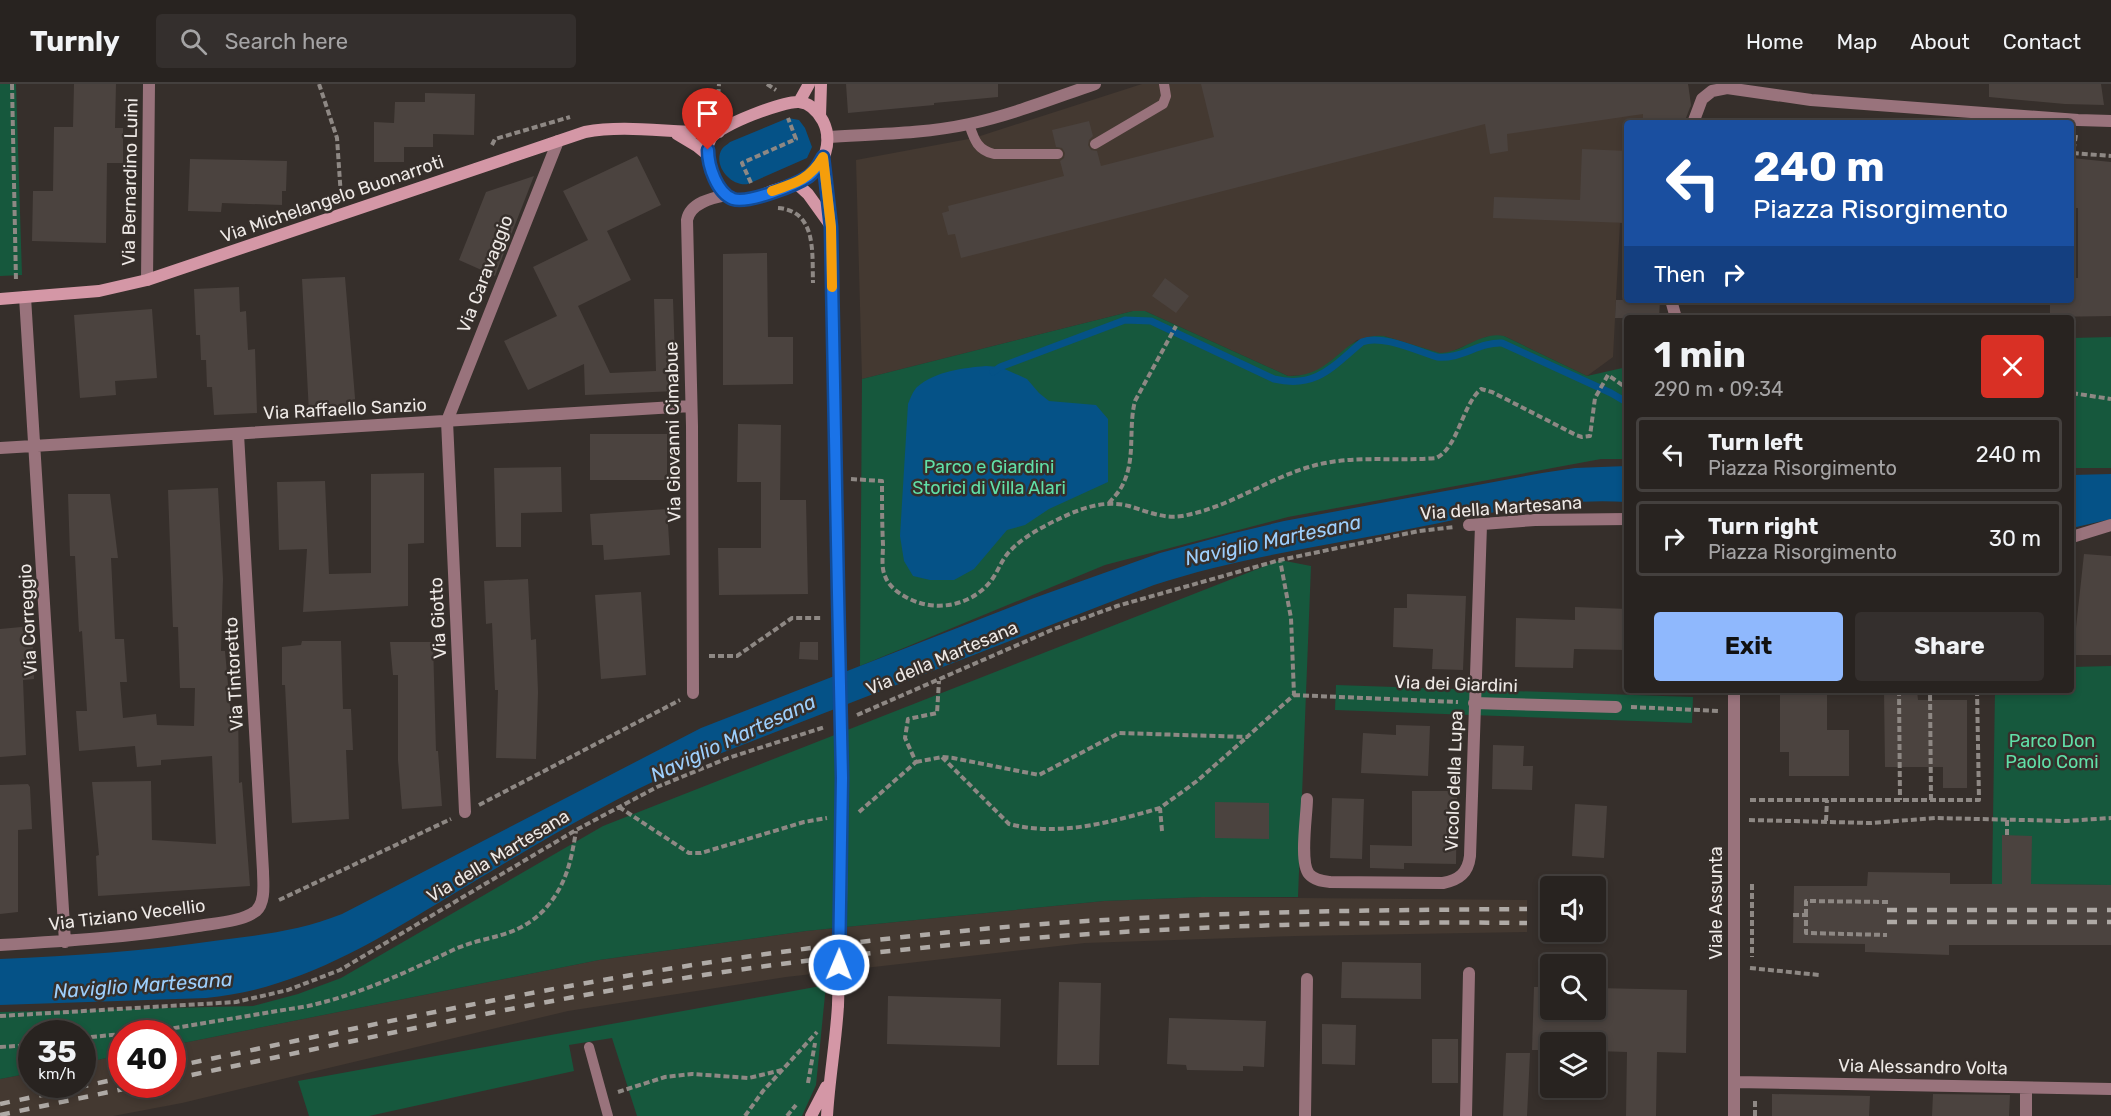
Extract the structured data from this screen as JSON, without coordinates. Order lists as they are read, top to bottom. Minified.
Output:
{"streets":{"street":["Via Bernardino Luini","Via Michelangelo Buonarroti","Via Caravaggio","Via Raffaello Sanzio","Via Giovanni Cimabue","Via della Martesana","Via Giotto","Via Correggio","Via Tintoretto","Via dei Giardini","Vicolo della Lupa","Viale Assunta","Via Tiziano Vecellio","Via Alessandro Volta"]},"crossings":[["Via Bernardino Luini","Via Michelangelo Buonarroti"],["Via Michelangelo Buonarroti","Via Caravaggio"],["Via Michelangelo Buonarroti","Via Giovanni Cimabue"],["Via Michelangelo Buonarroti","Via Correggio"],["Via Caravaggio","Via Raffaello Sanzio"],["Via Caravaggio","Via Giotto"],["Via Raffaello Sanzio","Via Giovanni Cimabue"],["Via Raffaello Sanzio","Via Giotto"],["Via Raffaello Sanzio","Via Correggio"],["Via Raffaello Sanzio","Via Tintoretto"],["Via della Martesana","Vicolo della Lupa"],["Via Correggio","Via Tiziano Vecellio"],["Via Tintoretto","Via Tiziano Vecellio"],["Via dei Giardini","Vicolo della Lupa"],["Viale Assunta","Via Alessandro Volta"]],"water":["Naviglio Martesana"],"parks":["Parco e Giardini Storici di Villa Alari","Parco Don Paolo Comi"],"page":{"header":"Turnly","search":"Search here","nav":["Home","Map","About","Contact"],"turn":["240 m","Piazza Risorgimento"],"then":"Then","heading":["1 min","290 m · 09:34"],"list":[{"name":"Turn left","note":"Piazza Risorgimento","value":"240 m"},{"name":"Turn right","note":"Piazza Risorgimento","value":"30 m"}],"buttons":["Exit","Share"],"speed":"35 km/h","limit":"40"}}
